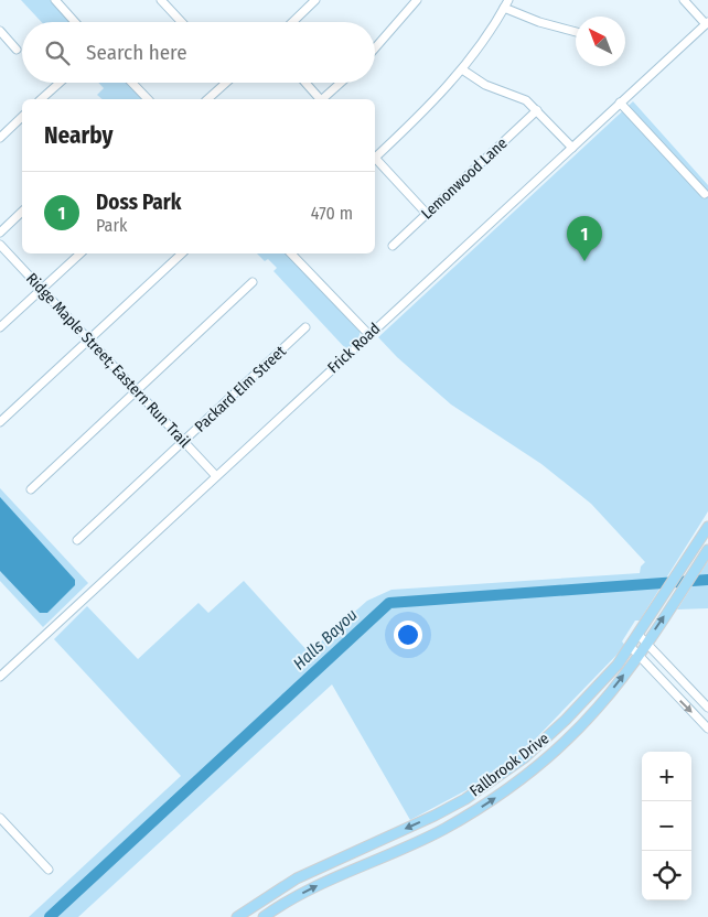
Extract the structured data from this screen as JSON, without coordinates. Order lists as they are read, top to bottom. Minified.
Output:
{"streets":{"main road":["Fallbrook Drive"],"street":["Lemonwood Lane","Frick Road","Ridge Maple Street; Eastern Run Trail","Packard Elm Street"]},"crossings":[["Frick Road","Ridge Maple Street; Eastern Run Trail"],["Ridge Maple Street; Eastern Run Trail","Packard Elm Street"]],"water":["Halls Bayou"],"north":"top left","page":{"search":"Search here","heading":"Nearby","list":[{"mark":"1","name":"Doss Park","note":"Park","value":"470 m"}],"pins":"1","map_buttons":["+","−"]}}
